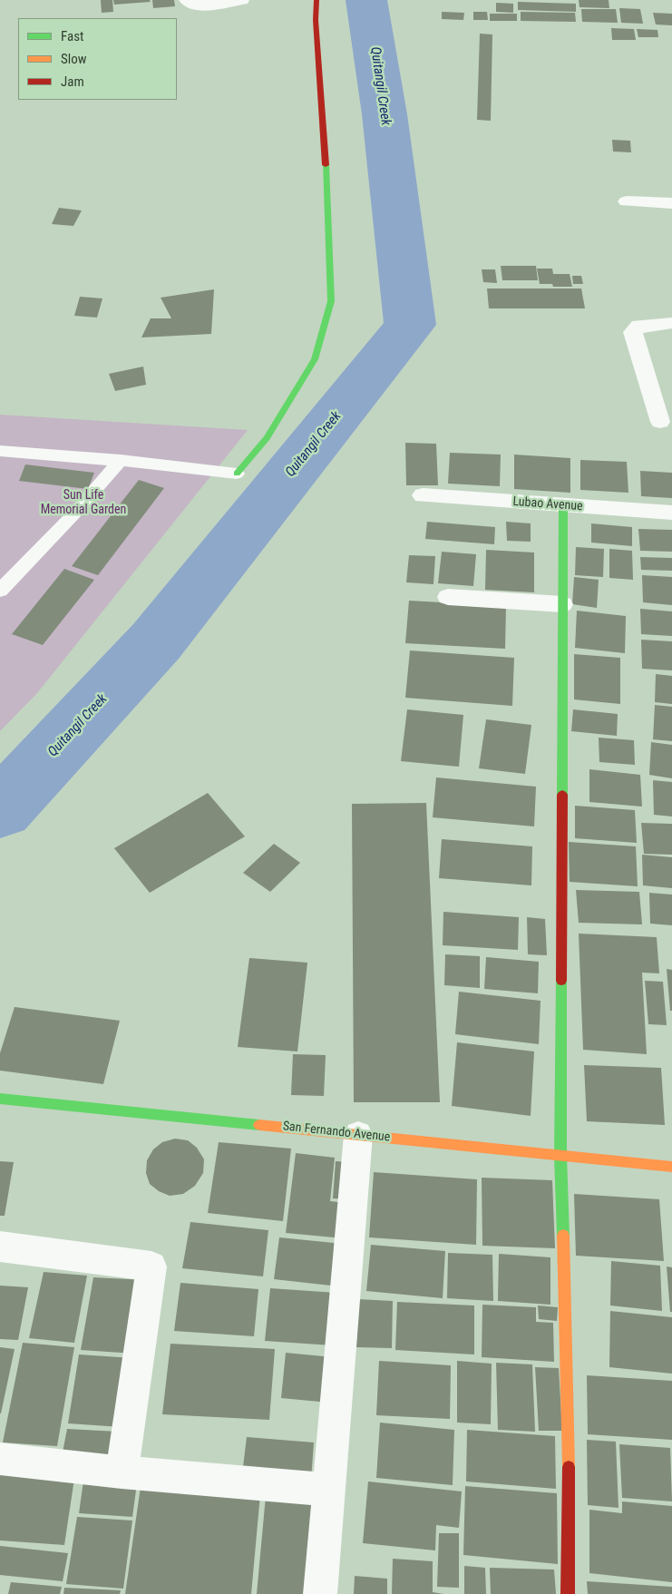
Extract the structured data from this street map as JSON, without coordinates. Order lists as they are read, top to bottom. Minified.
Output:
{"streets":{"street":["Lubao Avenue","San Fernando Avenue"]},"water":["Quitangil Creek"],"parks":["Sun Life Memorial Garden"],"legend":["Fast","Slow","Jam"]}
